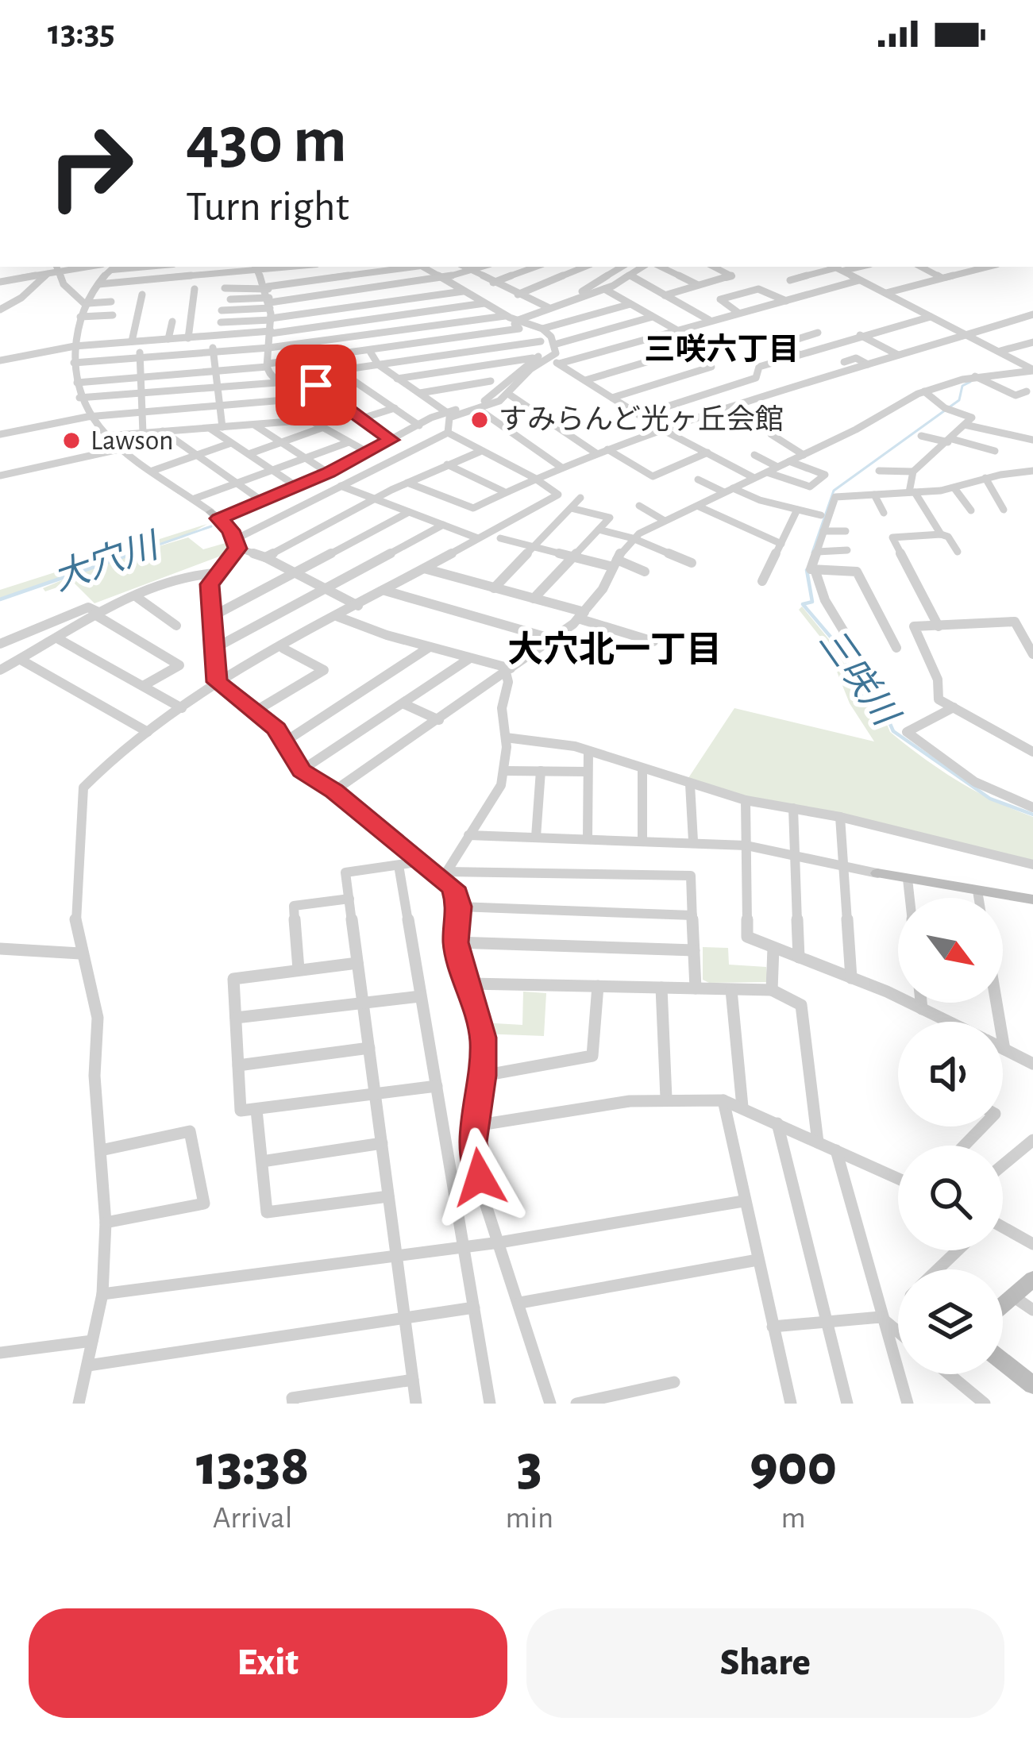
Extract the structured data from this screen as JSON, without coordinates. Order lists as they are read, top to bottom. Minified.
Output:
{"districts":["三咲六丁目","大穴北一丁目"],"water":["大穴川","三咲川"],"places":["すみらんど光ヶ丘会館","Lawson"],"north":"bottom right","page":{"status":"13:35","turn":["430 m","Turn right"],"eta":["13:38","Arrival","3","min","900","m"],"buttons":["Exit","Share"]}}
